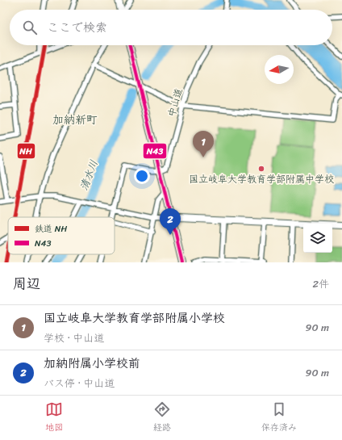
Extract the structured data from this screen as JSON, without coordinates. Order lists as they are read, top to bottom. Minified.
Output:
{"streets":{"street":["中山道"]},"districts":["加納新町"],"water":["清水川"],"places":["国立岐阜大学教育学部附属中学校"],"lines":["rail line NH","transit line N43"],"legend":["鉄道 NH","N43"],"north":"left","page":{"search":"ここで検索","pins":["1","2"],"heading":["周辺","2件"],"list":[{"mark":"1","name":"国立岐阜大学教育学部附属小学校","note":"学校 · 中山道","value":"90 m"},{"mark":"2","name":"加納附属小学校前","note":"バス停 · 中山道","value":"90 m"}],"nav":["地図","経路","保存済み"]}}
